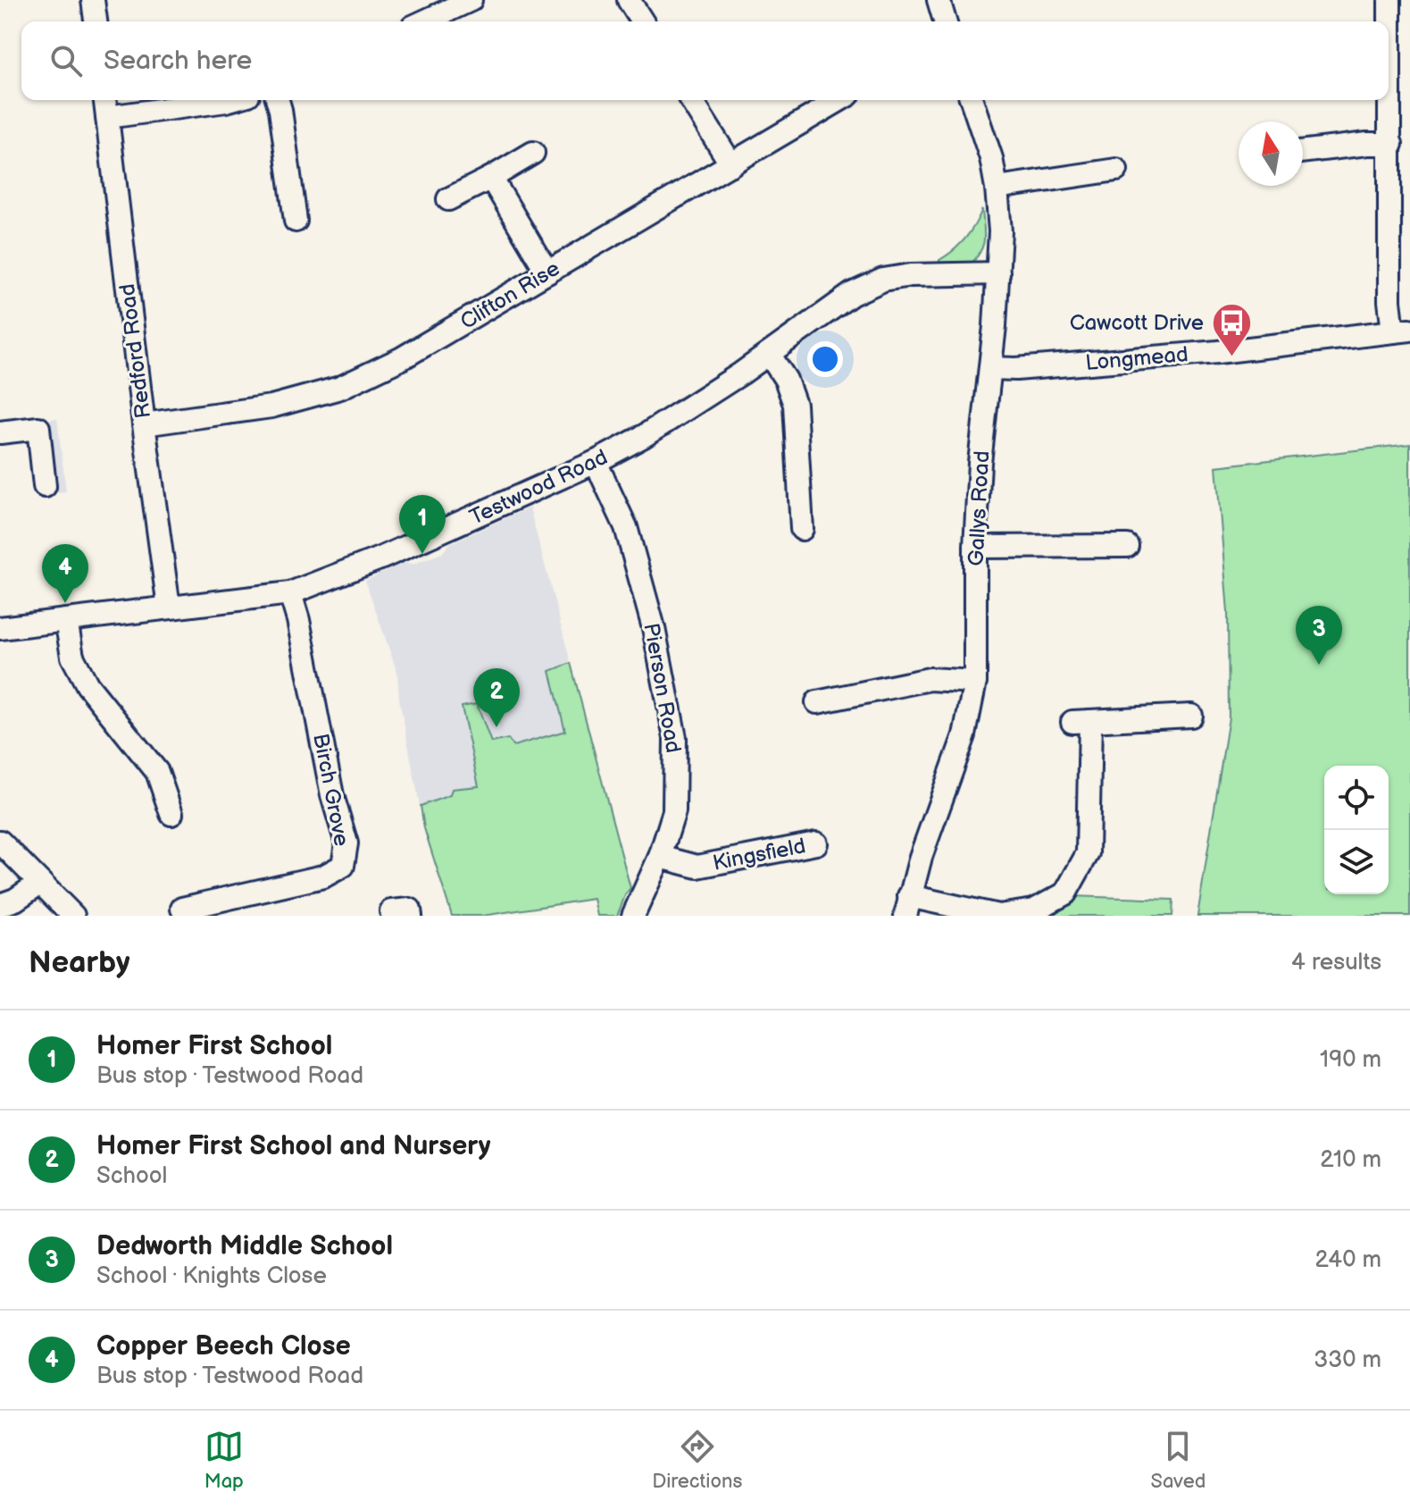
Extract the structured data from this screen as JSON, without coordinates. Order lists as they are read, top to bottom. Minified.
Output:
{"streets":{"street":["Clifton Rise","Redford Road","Longmead","Testwood Road","Gallys Road","Pierson Road","Birch Grove","Kingsfield"]},"crossings":[["Clifton Rise","Redford Road"],["Redford Road","Testwood Road"],["Longmead","Gallys Road"],["Testwood Road","Gallys Road"],["Testwood Road","Pierson Road"],["Testwood Road","Birch Grove"],["Pierson Road","Kingsfield"]],"places":{"bus stop":["Cawcott Drive"]},"north":"top","page":{"search":"Search here","pins":["1","4","3","2"],"heading":["Nearby","4 results"],"list":[{"mark":"1","name":"Homer First School","note":"Bus stop · Testwood Road","value":"190 m"},{"mark":"2","name":"Homer First School and Nursery","note":"School","value":"210 m"},{"mark":"3","name":"Dedworth Middle School","note":"School · Knights Close","value":"240 m"},{"mark":"4","name":"Copper Beech Close","note":"Bus stop · Testwood Road","value":"330 m"}],"nav":["Map","Directions","Saved"]}}
